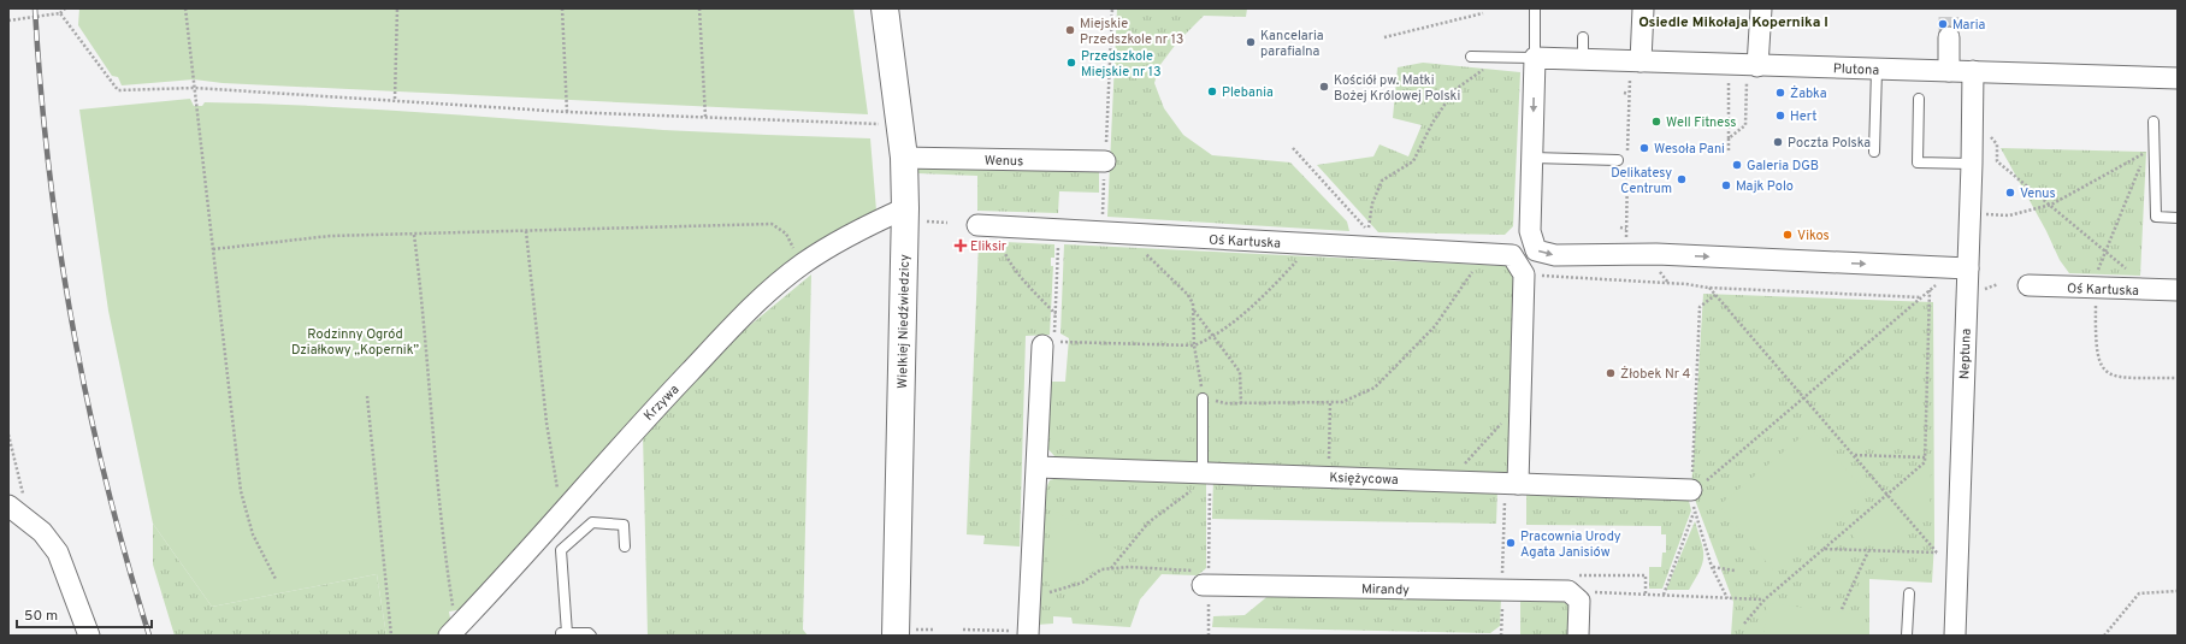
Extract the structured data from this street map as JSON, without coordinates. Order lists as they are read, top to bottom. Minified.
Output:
{"streets":{"street":["Plutona","Wenus","Oś Kartuska","Wielkiej Niedźwiedzicy","Neptuna","Krzywa","Księżycowa","Mirandy"]},"crossings":[["Plutona","Neptuna"],["Wenus","Wielkiej Niedźwiedzicy"],["Wielkiej Niedźwiedzicy","Krzywa"]],"districts":["Osiedle Mikołaja Kopernika I"],"parks":["Rodzinny Ogród Działkowy „Kopernik”"],"places":{"other":["Maria","Miejskie Przedszkole nr 13","Kancelaria parafialna","Przedszkole Miejskie nr 13","Kościół pw. Matki Bożej Królowej Polski","Plebania","Żabka","Hert","Well Fitness","Poczta Polska","Wesoła Pani","Galeria DGB","Delikatesy Centrum","Majk Polo","Venus","Vikos","Żłobek Nr 4","Pracownia Urody Agata Janisiów"],"health":["Eliksir"]},"scale_bar":"50 m"}
